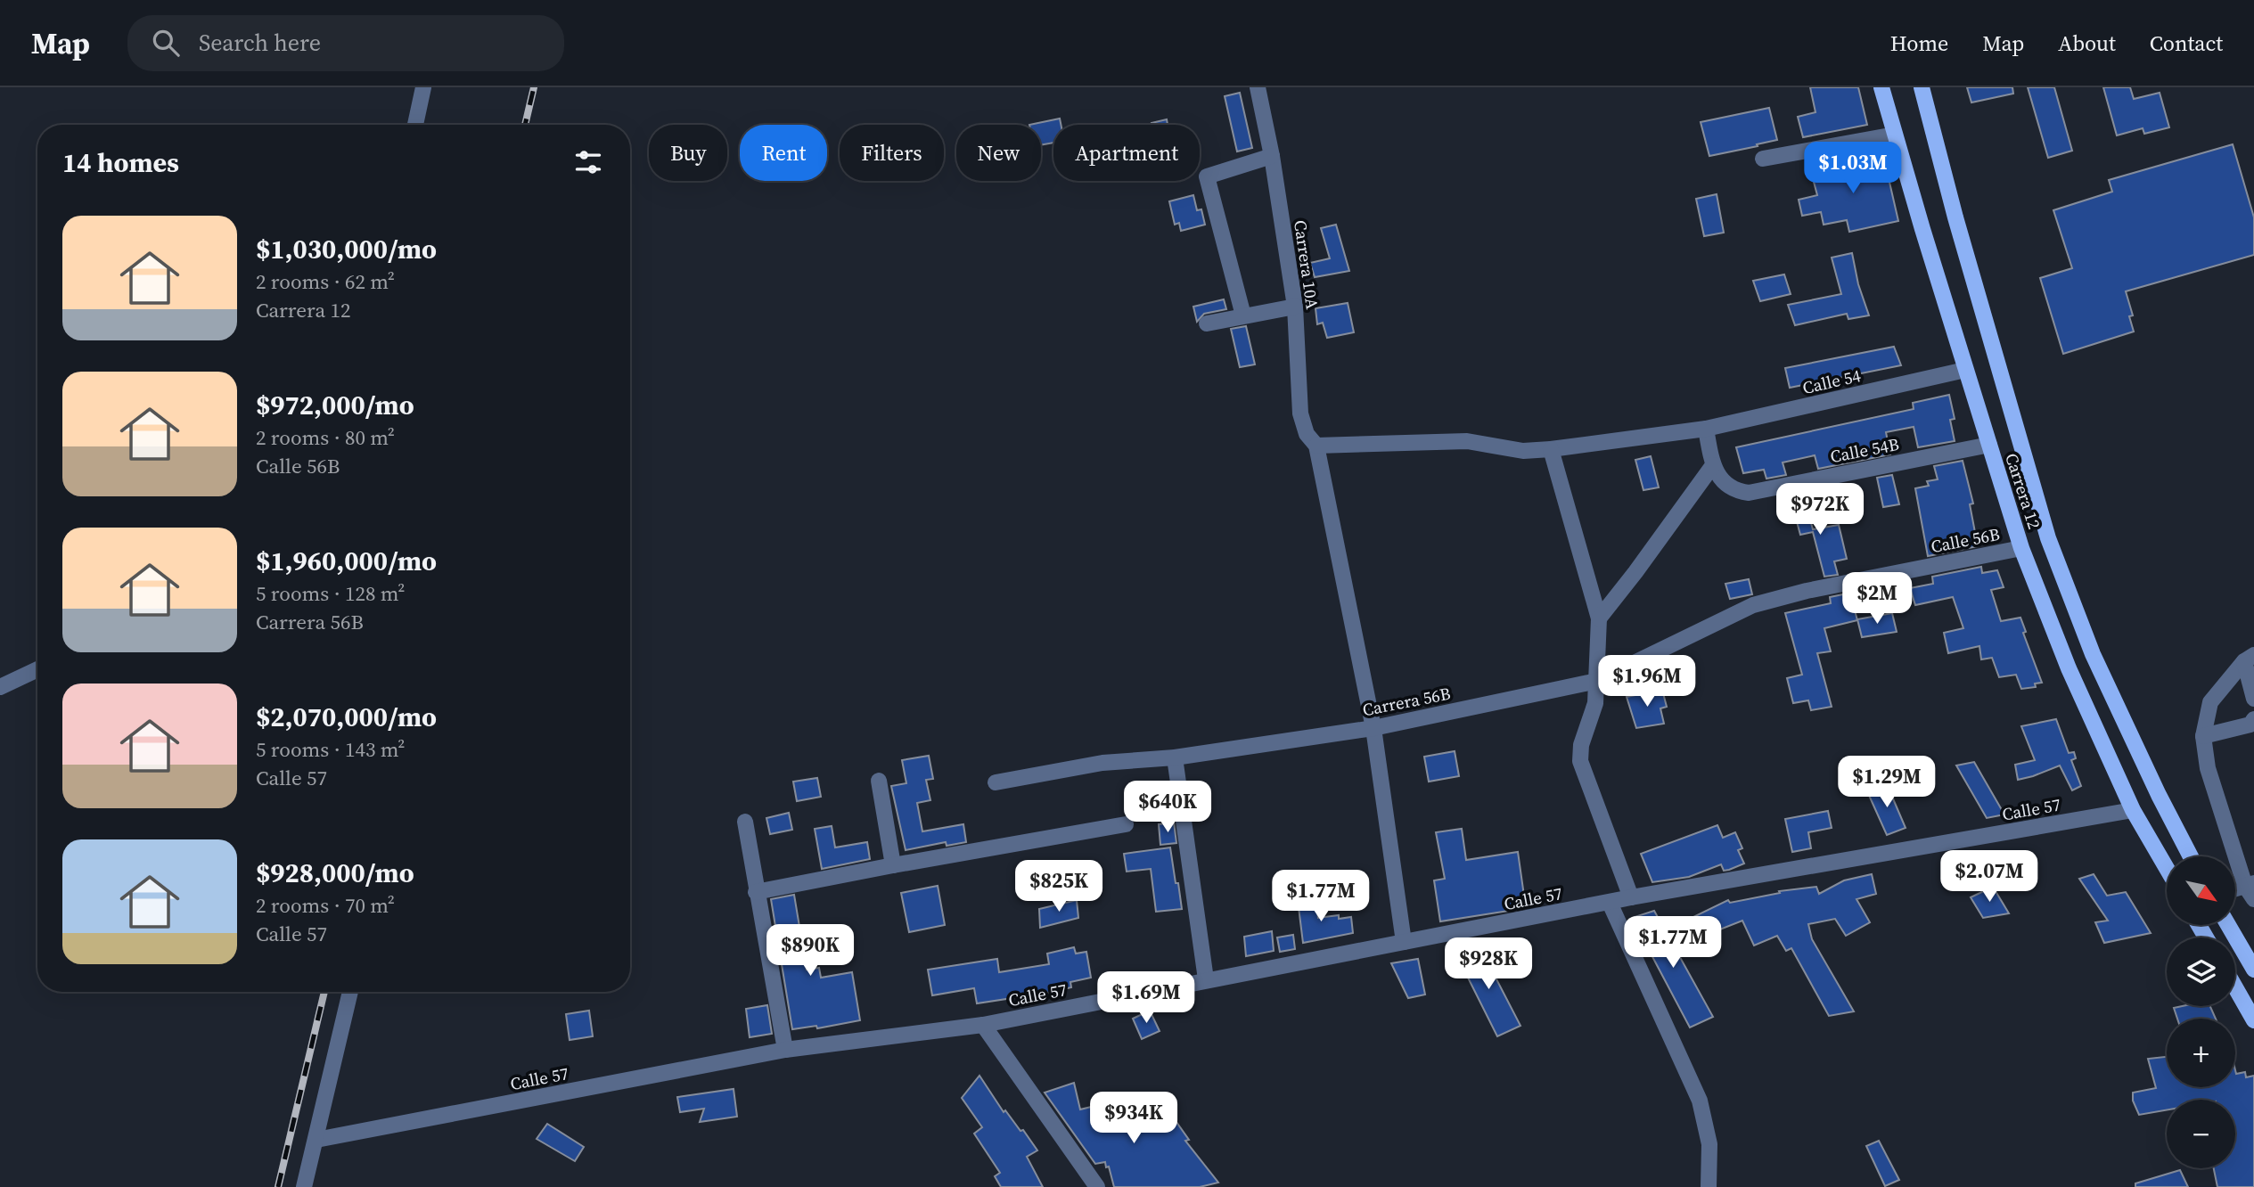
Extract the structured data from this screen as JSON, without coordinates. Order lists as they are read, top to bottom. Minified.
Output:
{"streets":{"main road":["Carrera 12"],"street":["Carrera 10A","Calle 54","Calle 54B","Calle 56B","Carrera 56B","Calle 57"]},"crossings":[["Carrera 10A","Calle 54"],["Carrera 10A","Carrera 56B"],["Carrera 10A","Calle 57"],["Calle 54","Carrera 12"],["Calle 54B","Carrera 12"],["Carrera 12","Calle 56B"],["Carrera 12","Calle 57"],["Calle 56B","Carrera 56B"]],"north":"bottom right","page":{"header":"Map","search":"Search here","nav":["Home","Map","About","Contact"],"chip":["Buy","Rent","Filters","New","Apartment"],"heading":"14 homes","price":["$1.03M","$972K","$2M","$1.96M","$1.29M","$640K","$2.07M","$825K","$1.77M","$1.77M","$890K","$928K","$1.69M","$934K"],"list":[{"name":"$1,030,000/mo","note":"2 rooms · 62 m² · Carrera 12"},{"name":"$972,000/mo","note":"2 rooms · 80 m² · Calle 56B"},{"name":"$1,960,000/mo","note":"5 rooms · 128 m² · Carrera 56B"},{"name":"$2,070,000/mo","note":"5 rooms · 143 m² · Calle 57"},{"name":"$928,000/mo","note":"2 rooms · 70 m² · Calle 57"}],"map_buttons":["+","−"]}}
